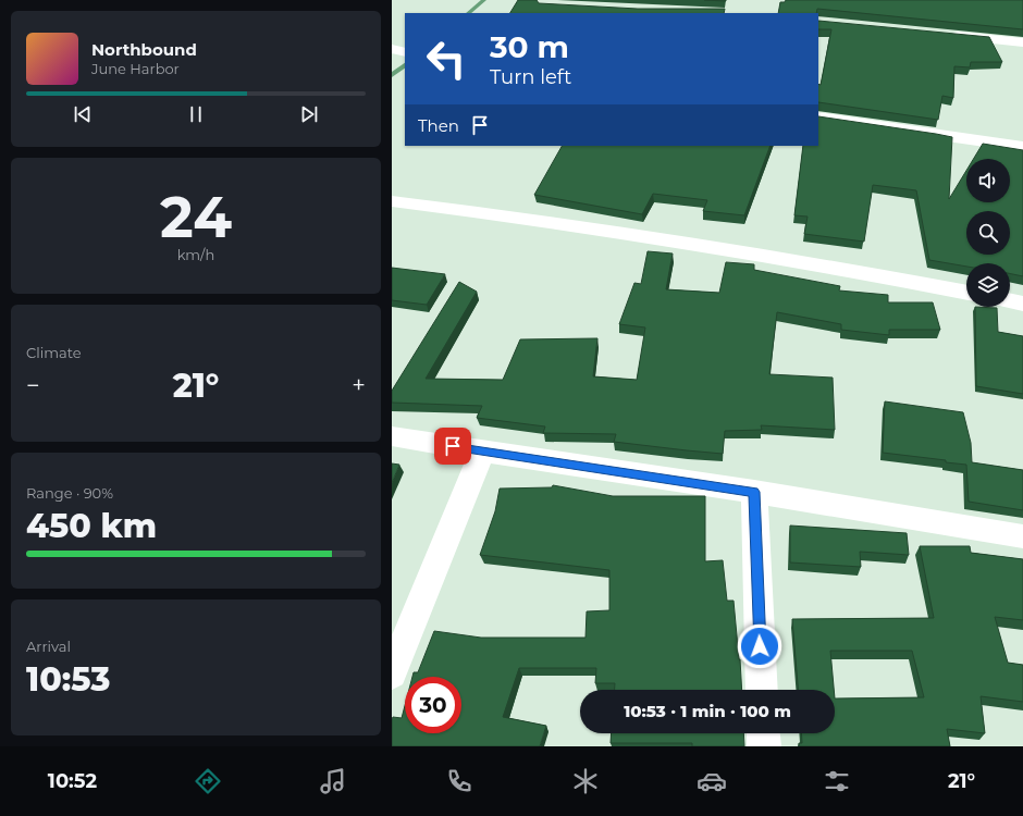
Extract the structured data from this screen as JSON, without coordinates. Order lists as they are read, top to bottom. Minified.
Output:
{"page":{"turn":["30 m","Turn left"],"song":["Northbound","June Harbor"],"then":"Then","tile":[["24","km/h"],"Climate",["Range · 90%","450 km"],["Arrival","10:53"]],"heat":["−","21°","+"],"limit":"30","trip":"10:53 · 1 min · 100 m","tabs":["10:52","21°"]}}
